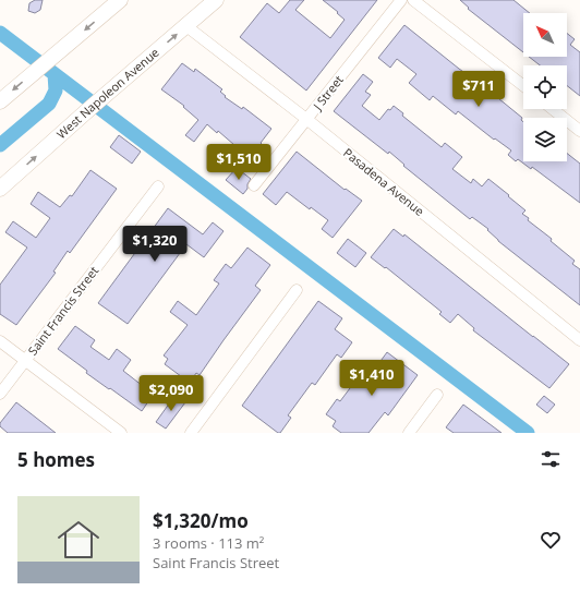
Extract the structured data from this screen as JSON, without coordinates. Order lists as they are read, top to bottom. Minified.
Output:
{"streets":{"main road":["West Napoleon Avenue"],"street":["J Street","Pasadena Avenue","Saint Francis Street"]},"crossings":[["J Street","Pasadena Avenue"],["West Napoleon Avenue","Pasadena Avenue"]],"north":"top left","page":{"price":["$711","$1,510","$1,320","$1,410","$2,090"],"heading":"5 homes","list":[{"name":"$1,320/mo","note":"3 rooms · 113 m² · Saint Francis Street"}]}}
